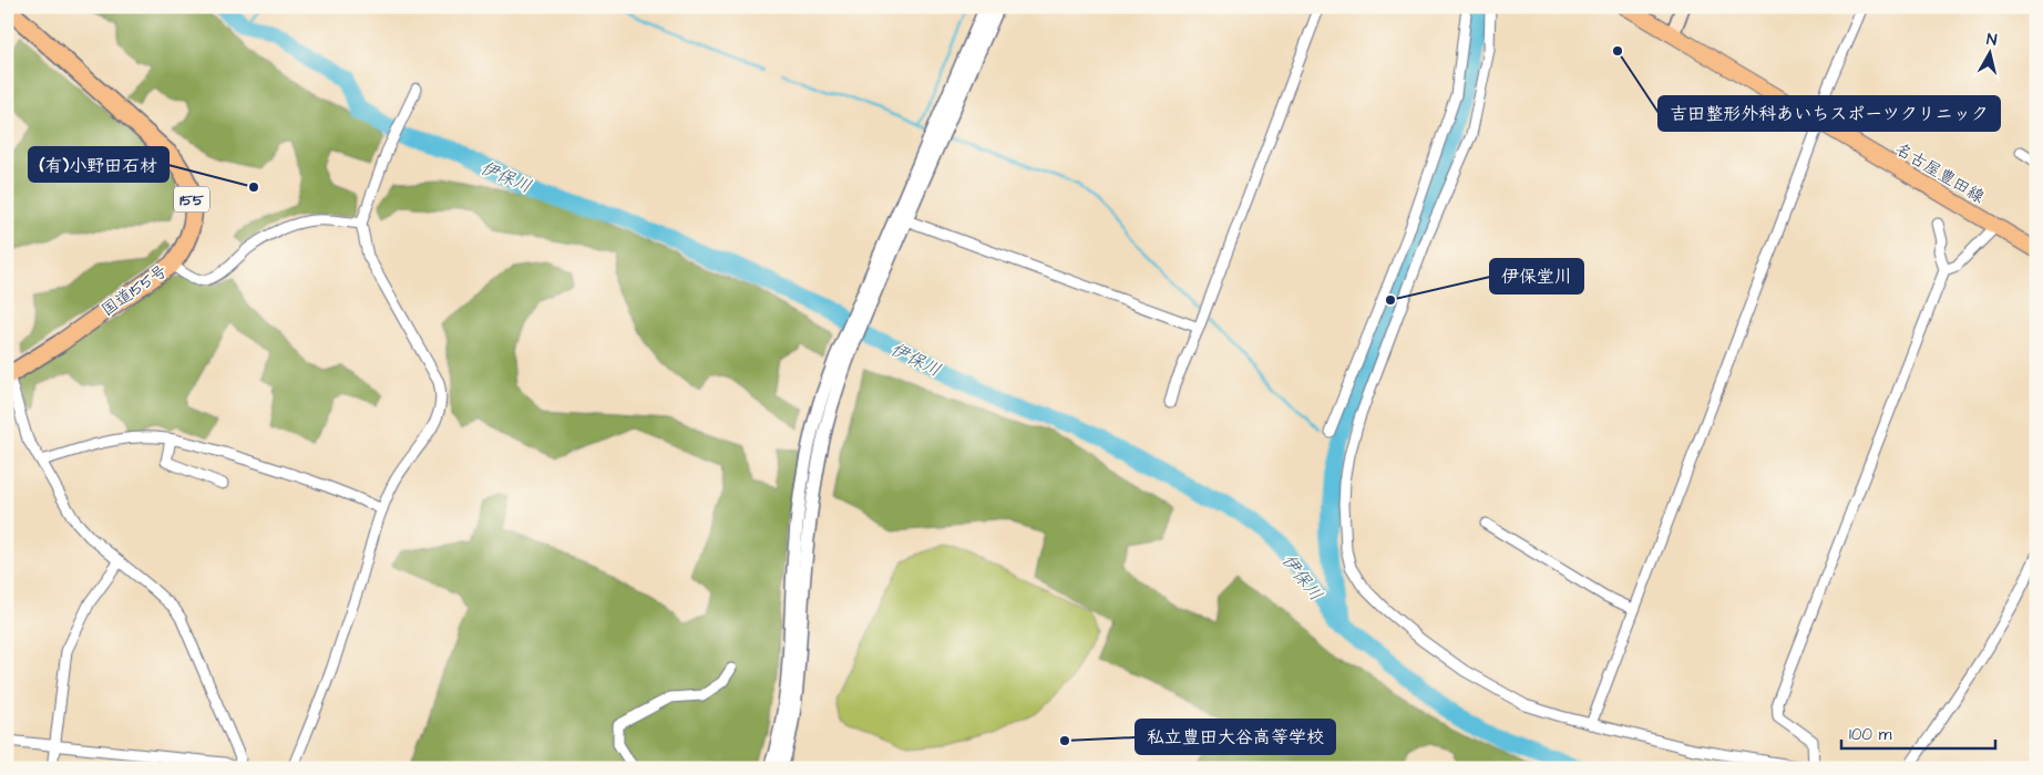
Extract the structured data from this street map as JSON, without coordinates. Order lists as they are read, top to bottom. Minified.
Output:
{"streets":{"highway":["155","国道155号"],"main road":["名古屋豊田線"]},"water":["伊保川"],"places":["吉田整形外科あいちスポーツクリニック","(有)小野田石材","伊保堂川","私立豊田大谷高等学校"],"scale_bar":"100 m","north":"top"}
